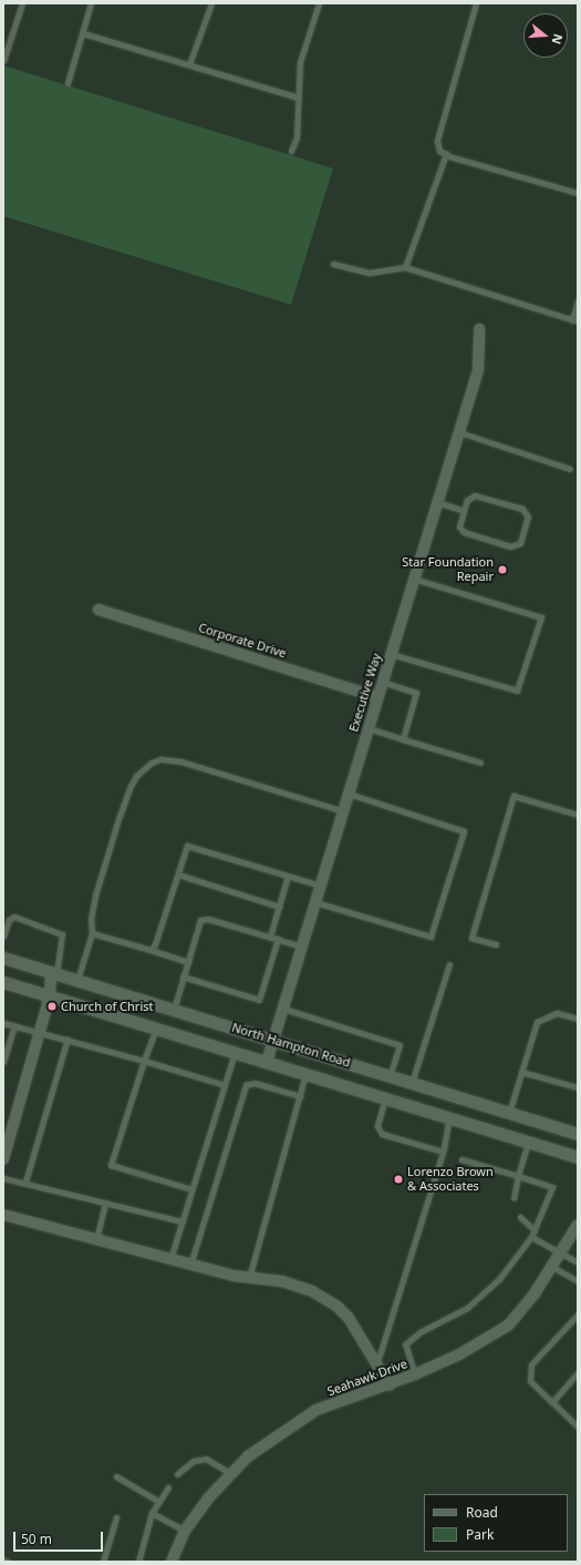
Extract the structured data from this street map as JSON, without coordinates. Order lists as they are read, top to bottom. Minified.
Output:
{"streets":{"main road":["North Hampton Road"],"street":["Corporate Drive","Executive Way","Seahawk Drive"]},"crossings":[["Corporate Drive","Executive Way"],["Executive Way","North Hampton Road"]],"places":["Star Foundation Repair","Church of Christ","Lorenzo Brown & Associates"],"legend":["Road","Park"],"scale_bar":"50 m","north":"right"}
